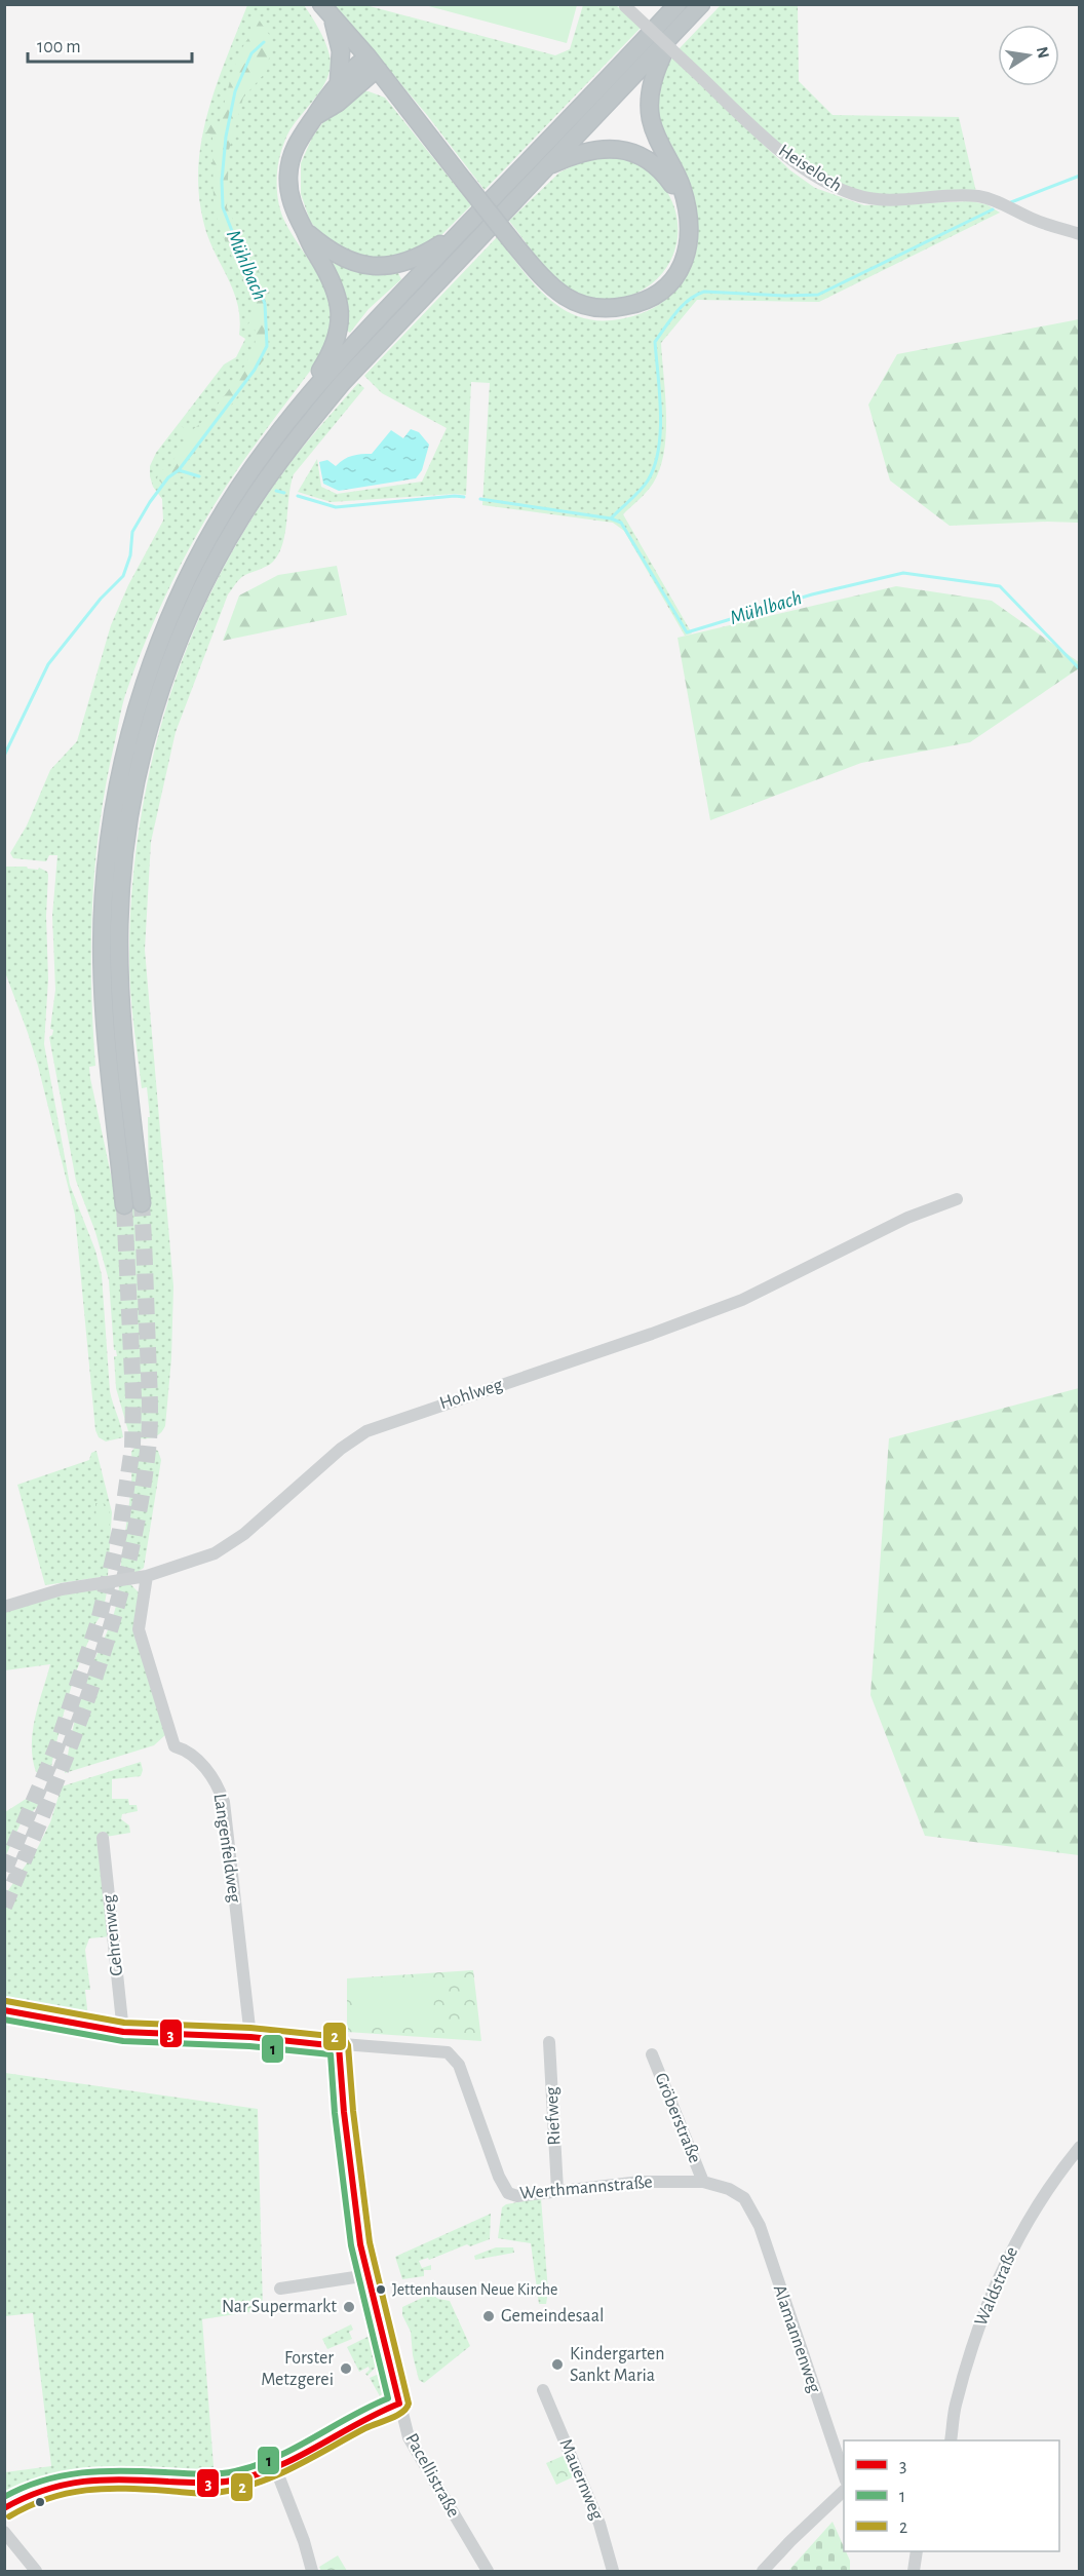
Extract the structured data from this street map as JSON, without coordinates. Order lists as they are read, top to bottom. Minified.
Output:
{"streets":{"street":["Heiseloch","Hohlweg","Langenfeldweg","Gehrenweg","Riefweg","Gröberstraße","Werthmannstraße","Waldstraße","Alamannenweg","Pacellistraße","Mauernweg"]},"crossings":[["Hohlweg","Langenfeldweg"],["Langenfeldweg","Werthmannstraße"],["Gehrenweg","Werthmannstraße"],["Riefweg","Werthmannstraße"],["Gröberstraße","Werthmannstraße"],["Werthmannstraße","Alamannenweg"],["Werthmannstraße","Pacellistraße"]],"water":["Mühlbach"],"places":["Jettenhausen Neue Kirche","Nar Supermarkt","Gemeindesaal","Kindergarten Sankt Maria","Forster Metzgerei"],"lines":["transit line 2","transit line 3","transit line 1"],"legend":["3","1","2"],"scale_bar":"100 m","north":"right"}
